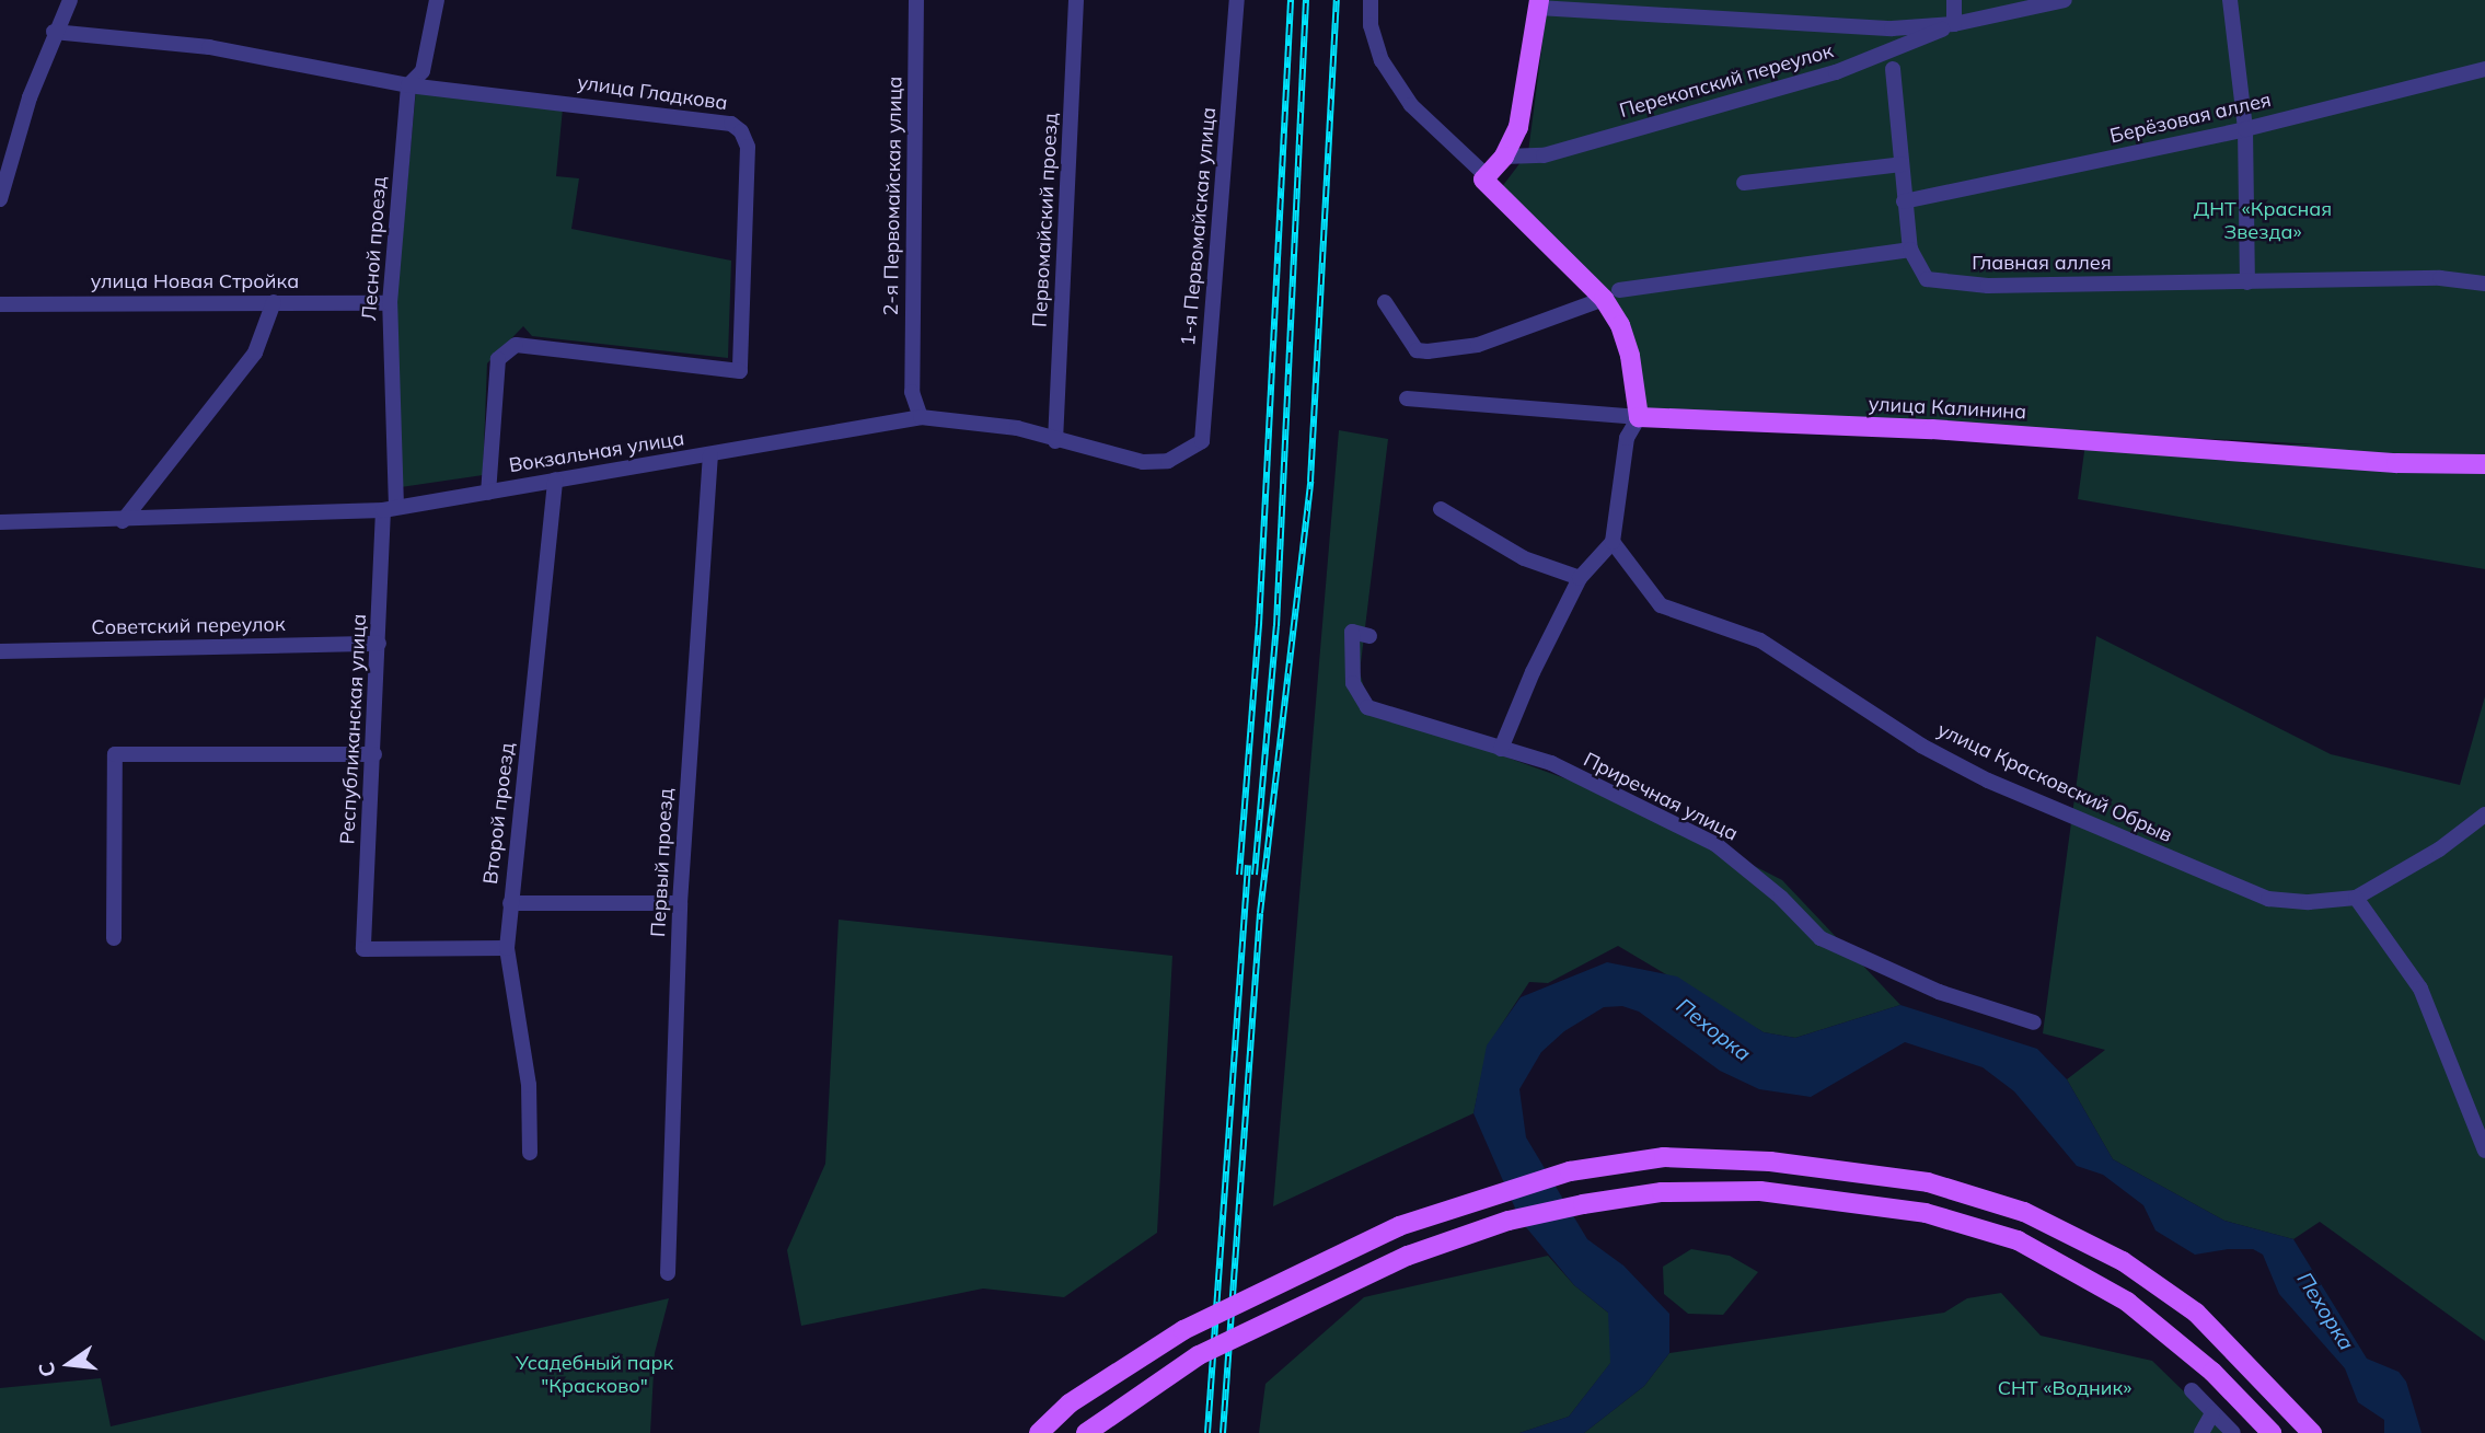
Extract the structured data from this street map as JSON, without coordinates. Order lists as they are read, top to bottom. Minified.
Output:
{"streets":{"main road":["улица Калинина"],"street":["Перекопский переулок","улица Гладкова","Берёзовая аллея","2-я Первомайская улица","Первомайский проезд","1-я Первомайская улица","Лесной проезд","Главная аллея","улица Новая Стройка","Вокзальная улица","Советский переулок","Республиканская улица","улица Красковский Обрыв","Приречная улица","Второй проезд","Первый проезд"]},"crossings":[["улица Гладкова","Лесной проезд"],["улица Гладкова","Вокзальная улица"],["2-я Первомайская улица","Вокзальная улица"],["Первомайский проезд","Вокзальная улица"],["1-я Первомайская улица","Вокзальная улица"],["Лесной проезд","улица Новая Стройка"],["Лесной проезд","Вокзальная улица"],["Лесной проезд","Республиканская улица"],["Вокзальная улица","Республиканская улица"],["Вокзальная улица","Второй проезд"],["Вокзальная улица","Первый проезд"],["Советский переулок","Республиканская улица"],["Республиканская улица","Второй проезд"]],"water":["Пехорка"],"parks":["ДНТ «Красная Звезда»","Усадебный парк \"Красково\"","СНТ «Водник»"],"north":"left"}
